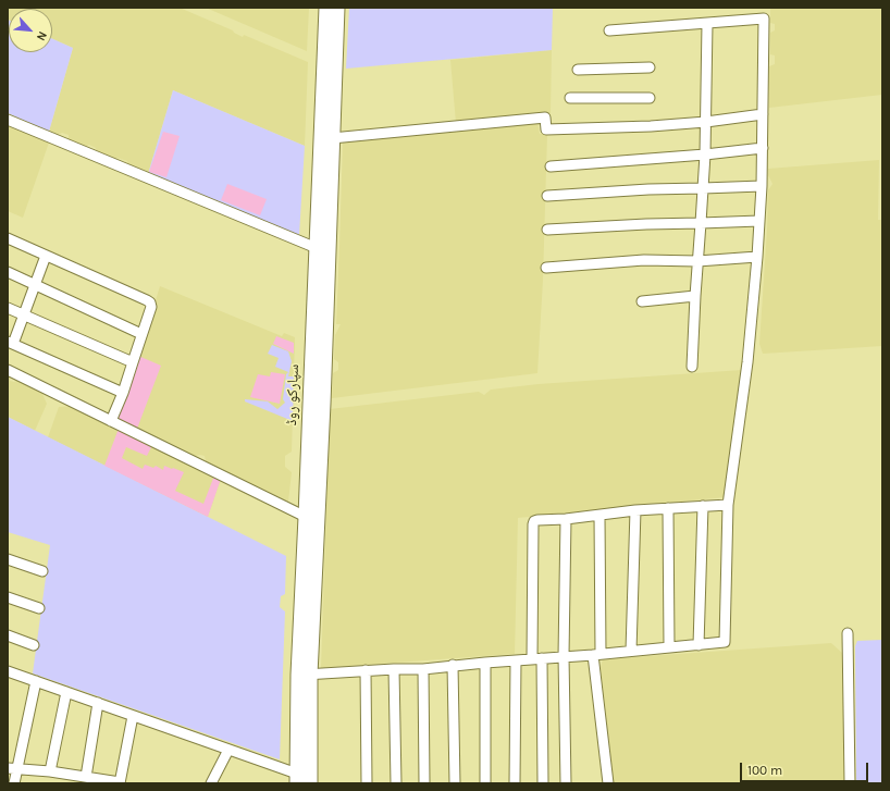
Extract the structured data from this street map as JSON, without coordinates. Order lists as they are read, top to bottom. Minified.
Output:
{"streets":{"street":["سپارکو روڈ"]},"scale_bar":"100 m","north":"bottom right"}
